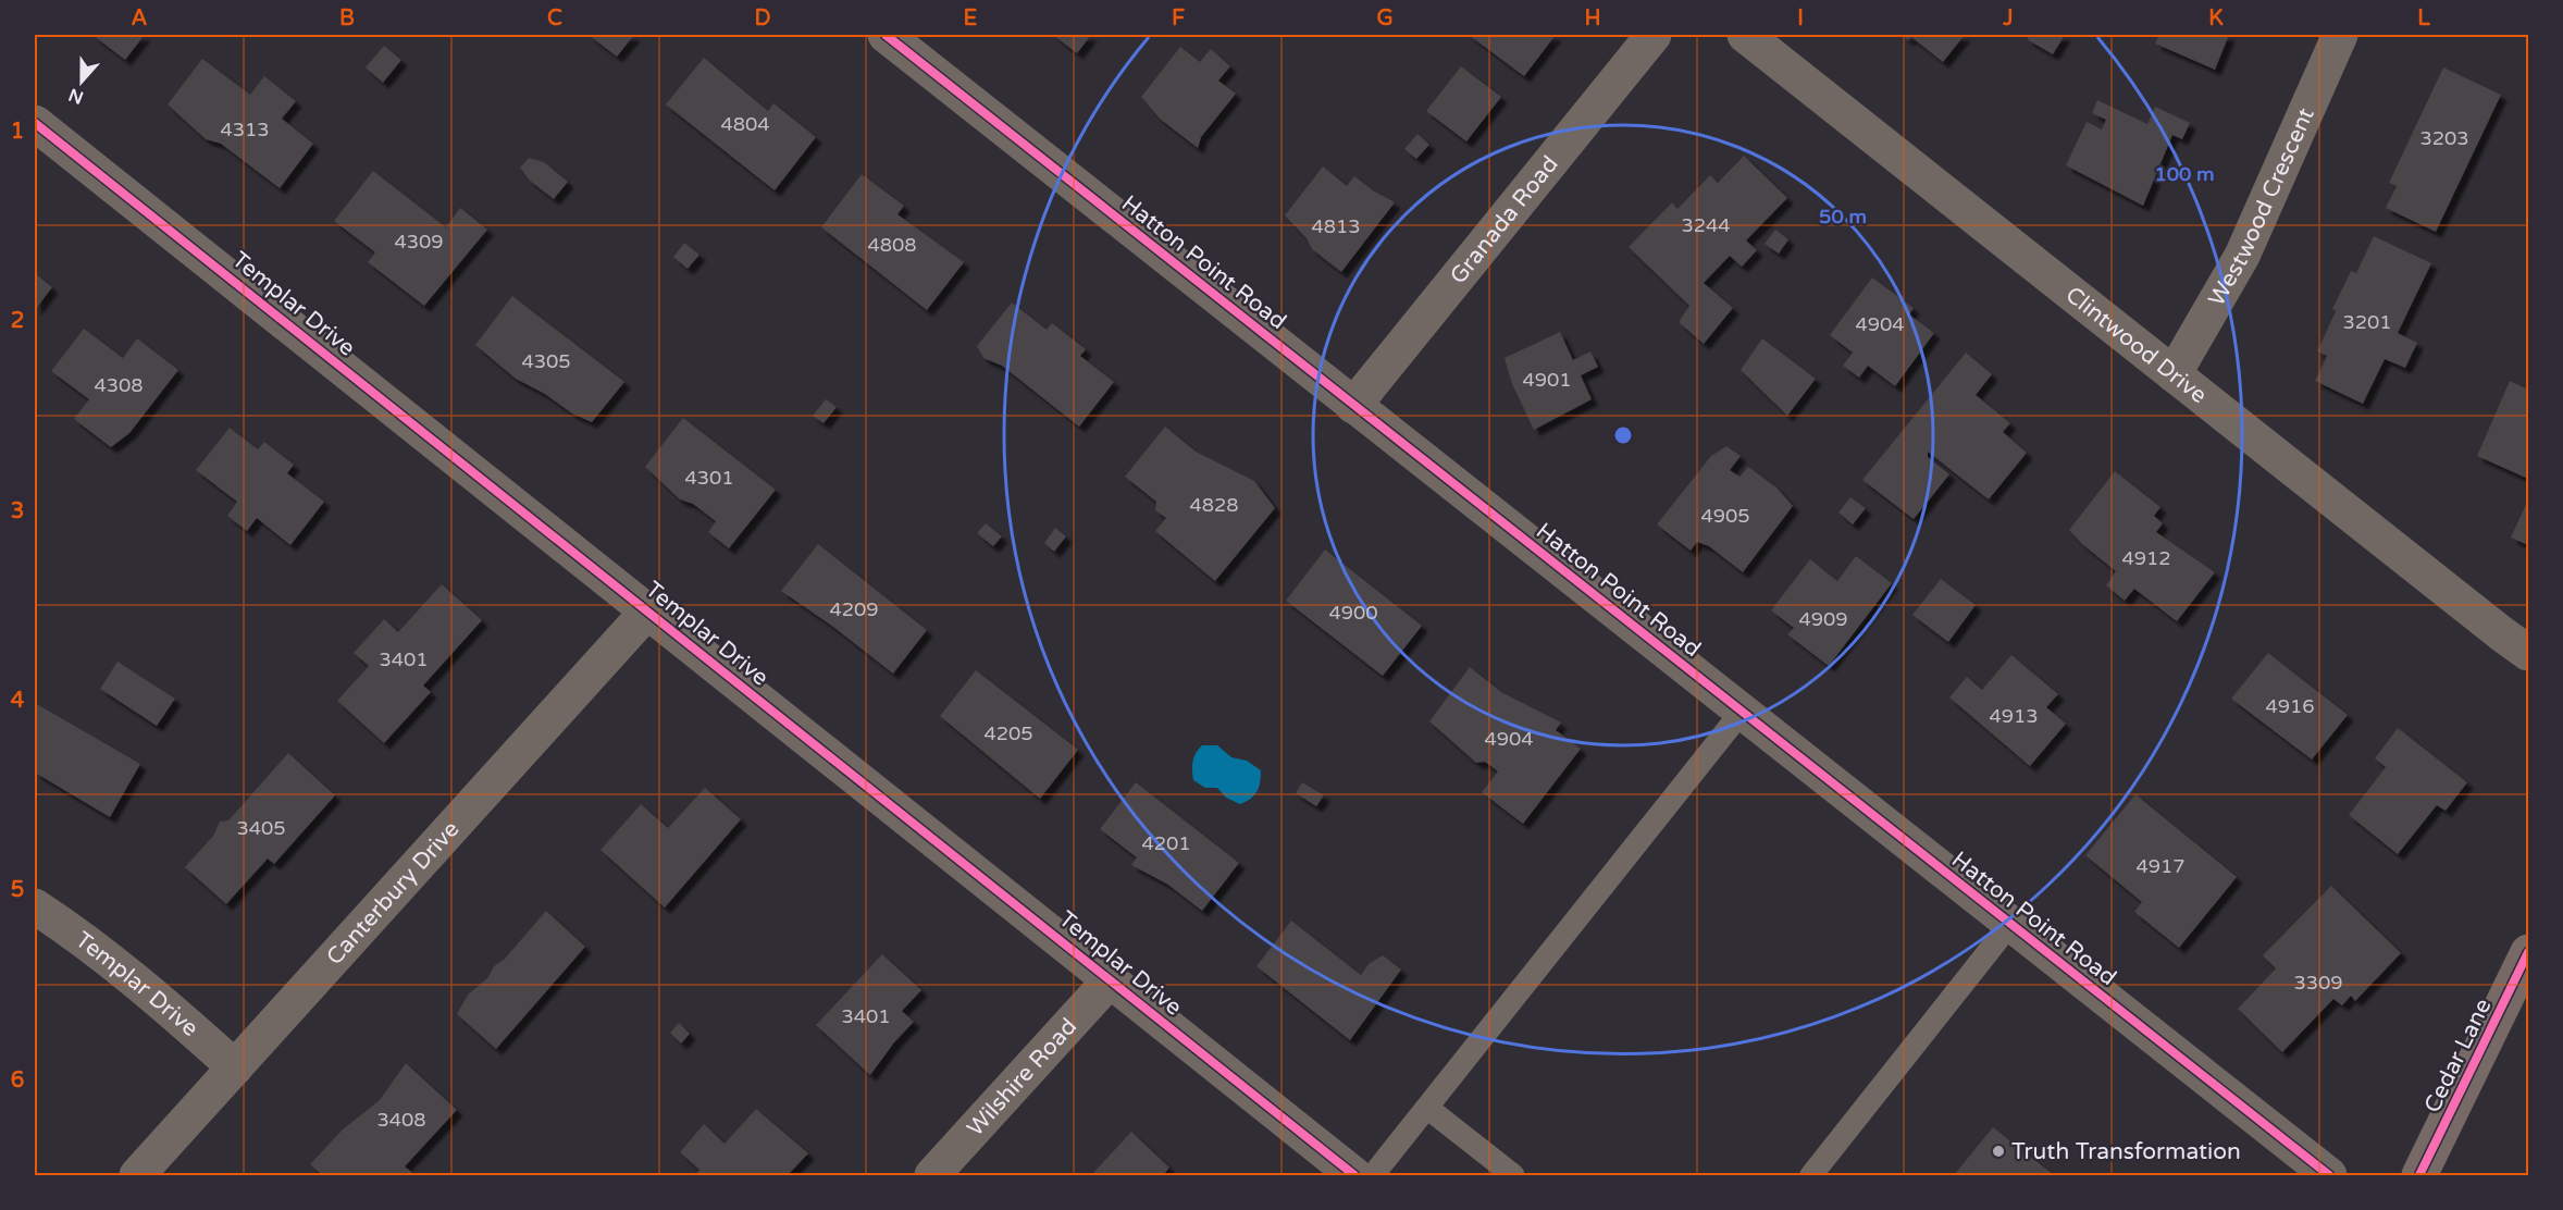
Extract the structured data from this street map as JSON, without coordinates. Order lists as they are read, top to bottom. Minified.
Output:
{"streets":{"main road":["Cedar Lane"],"street":["Westwood Crescent","Granada Road","Hatton Point Road","Templar Drive","Clintwood Drive","Canterbury Drive","Wilshire Road"]},"crossings":[["Westwood Crescent","Clintwood Drive"],["Granada Road","Hatton Point Road"],["Templar Drive","Canterbury Drive"],["Templar Drive","Wilshire Road"]],"places":["Truth Transformation"],"house_numbers":["4804","4313","3203","3244","4813","4309","4808","3201","4904","4305","4901","4308","4301","4828","4905","4912","4209","4900","4909","3401","4916","4913","4205","4904","3405","4201","4917","3309","3401","3408"],"north":"bottom","grid":{"columns":["A","B","C","D","E","F","G","H","I","J","K","L"],"rows":["1","2","3","4","5","6"]},"rings":["100 m","50 m"]}
